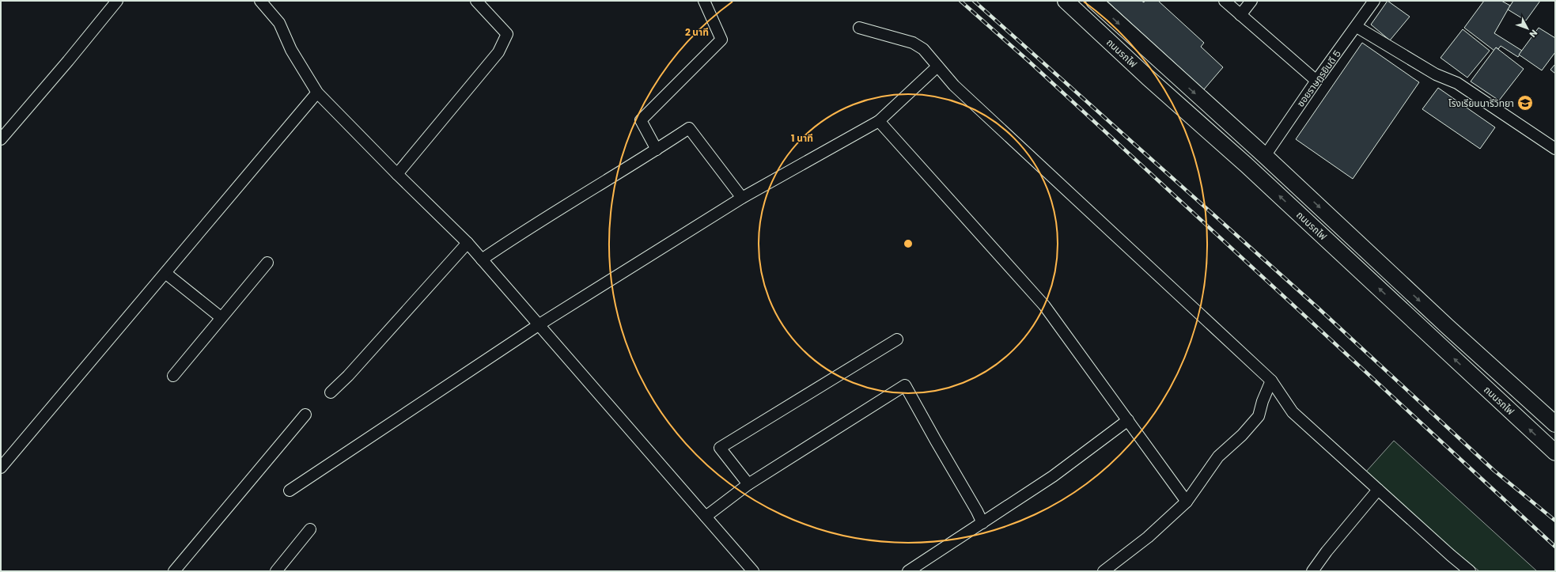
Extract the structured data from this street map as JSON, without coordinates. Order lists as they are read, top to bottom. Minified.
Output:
{"streets":{"street":["ถนนรถไฟ","ซอยราษฎรยินดี 5"]},"crossings":[["ถนนรถไฟ","ซอยราษฎรยินดี 5"]],"places":{"school or university":["โรงเรียนนารีวิทยา"]},"north":"bottom right","rings":["2 นาที","1 นาที"]}
